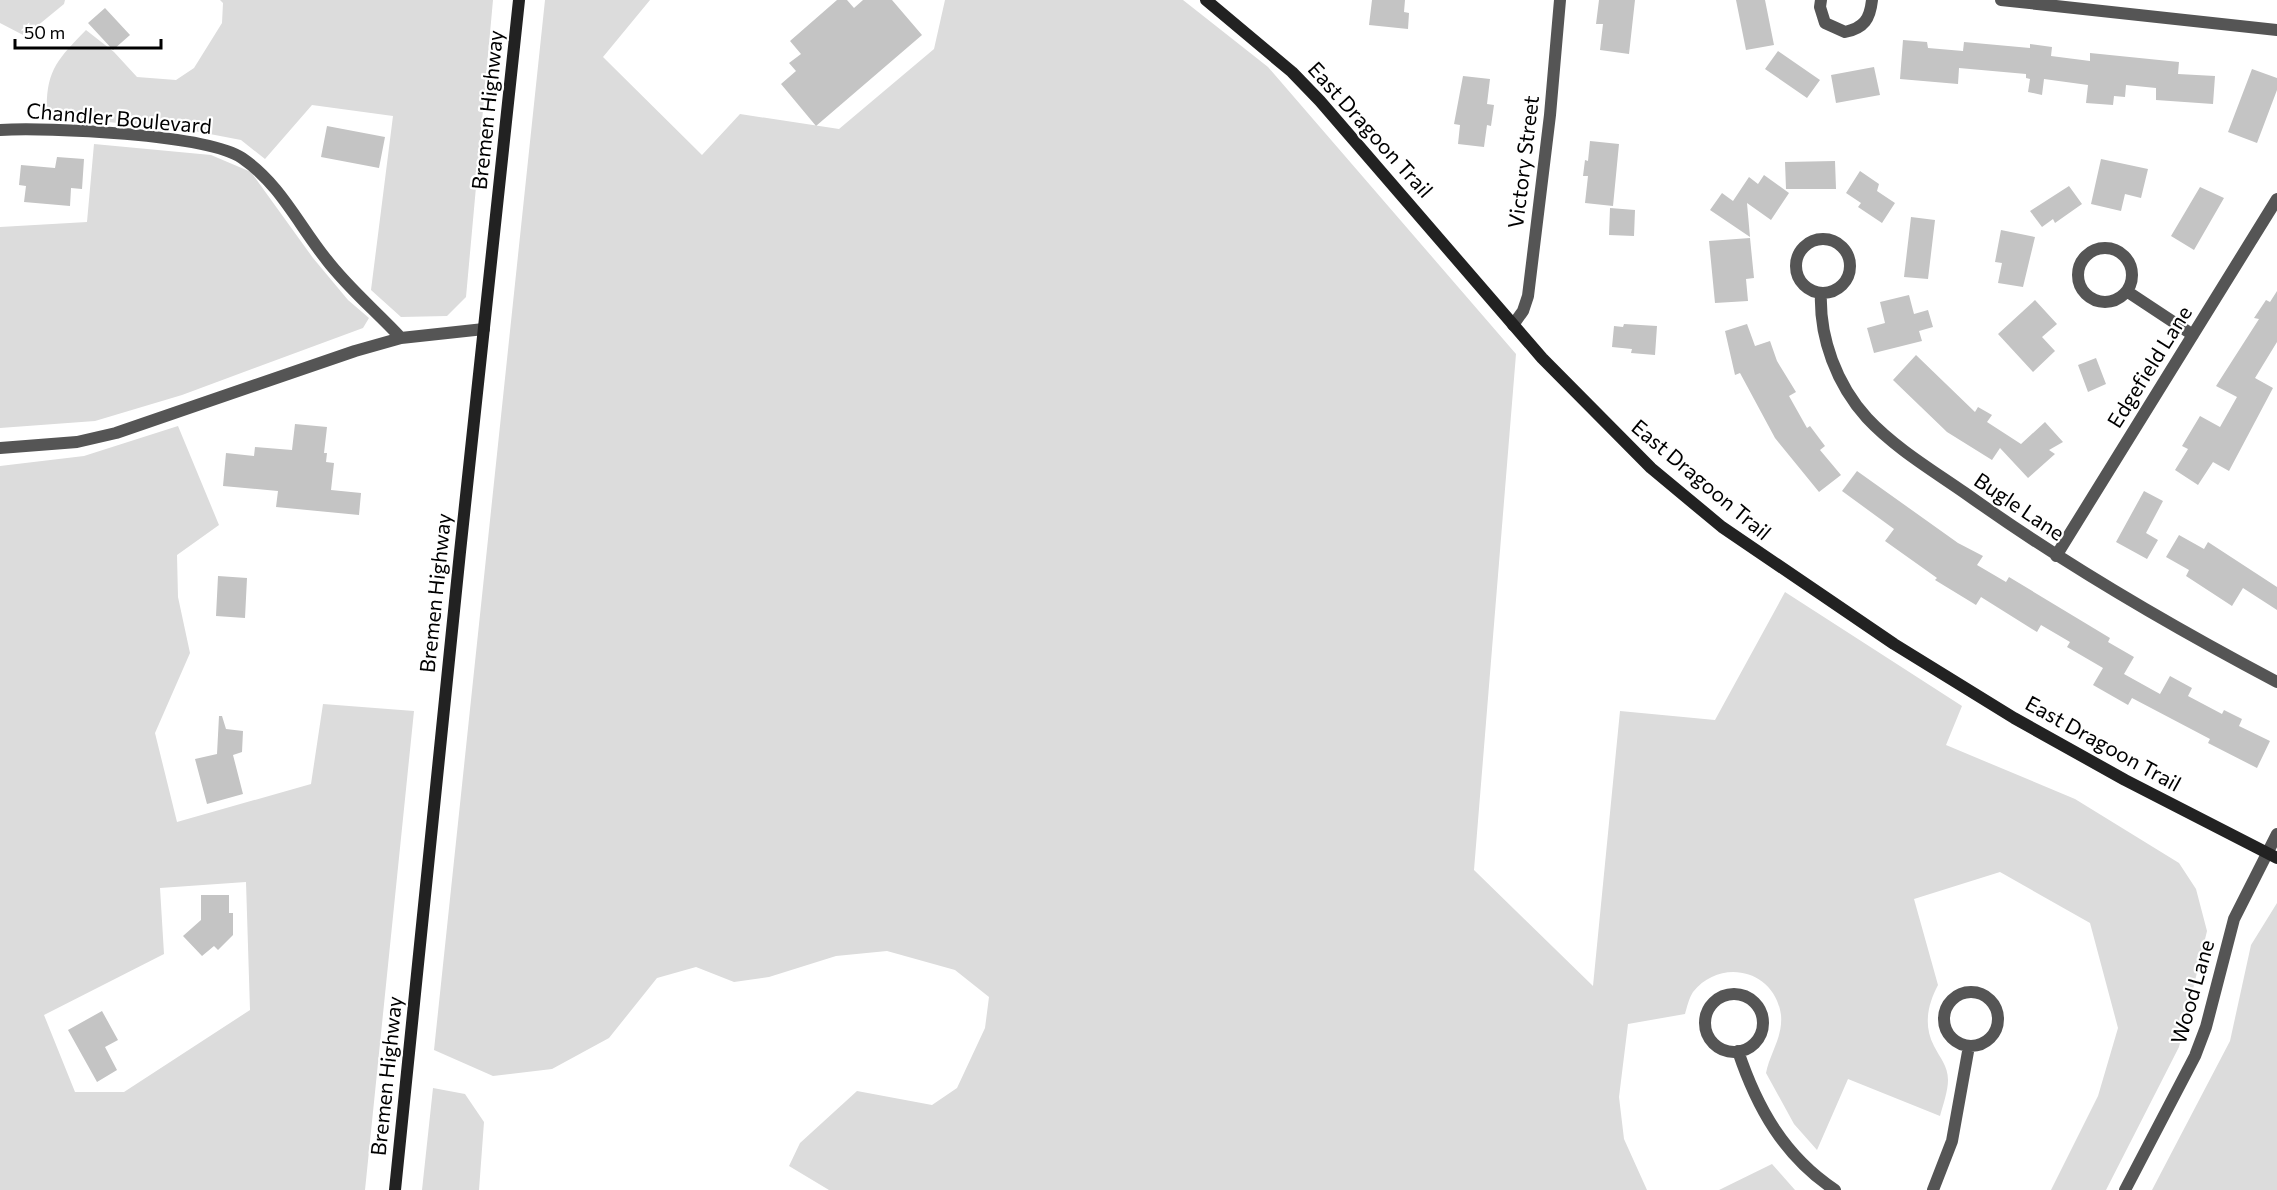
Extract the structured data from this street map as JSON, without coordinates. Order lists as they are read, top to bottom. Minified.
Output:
{"streets":{"street":["Bremen Highway","Chandler Boulevard","East Dragoon Trail","Victory Street","Edgefield Lane","Bugle Lane","Wood Lane"]},"crossings":[["East Dragoon Trail","Victory Street"],["East Dragoon Trail","Wood Lane"],["Edgefield Lane","Bugle Lane"]],"scale_bar":"50 m"}
